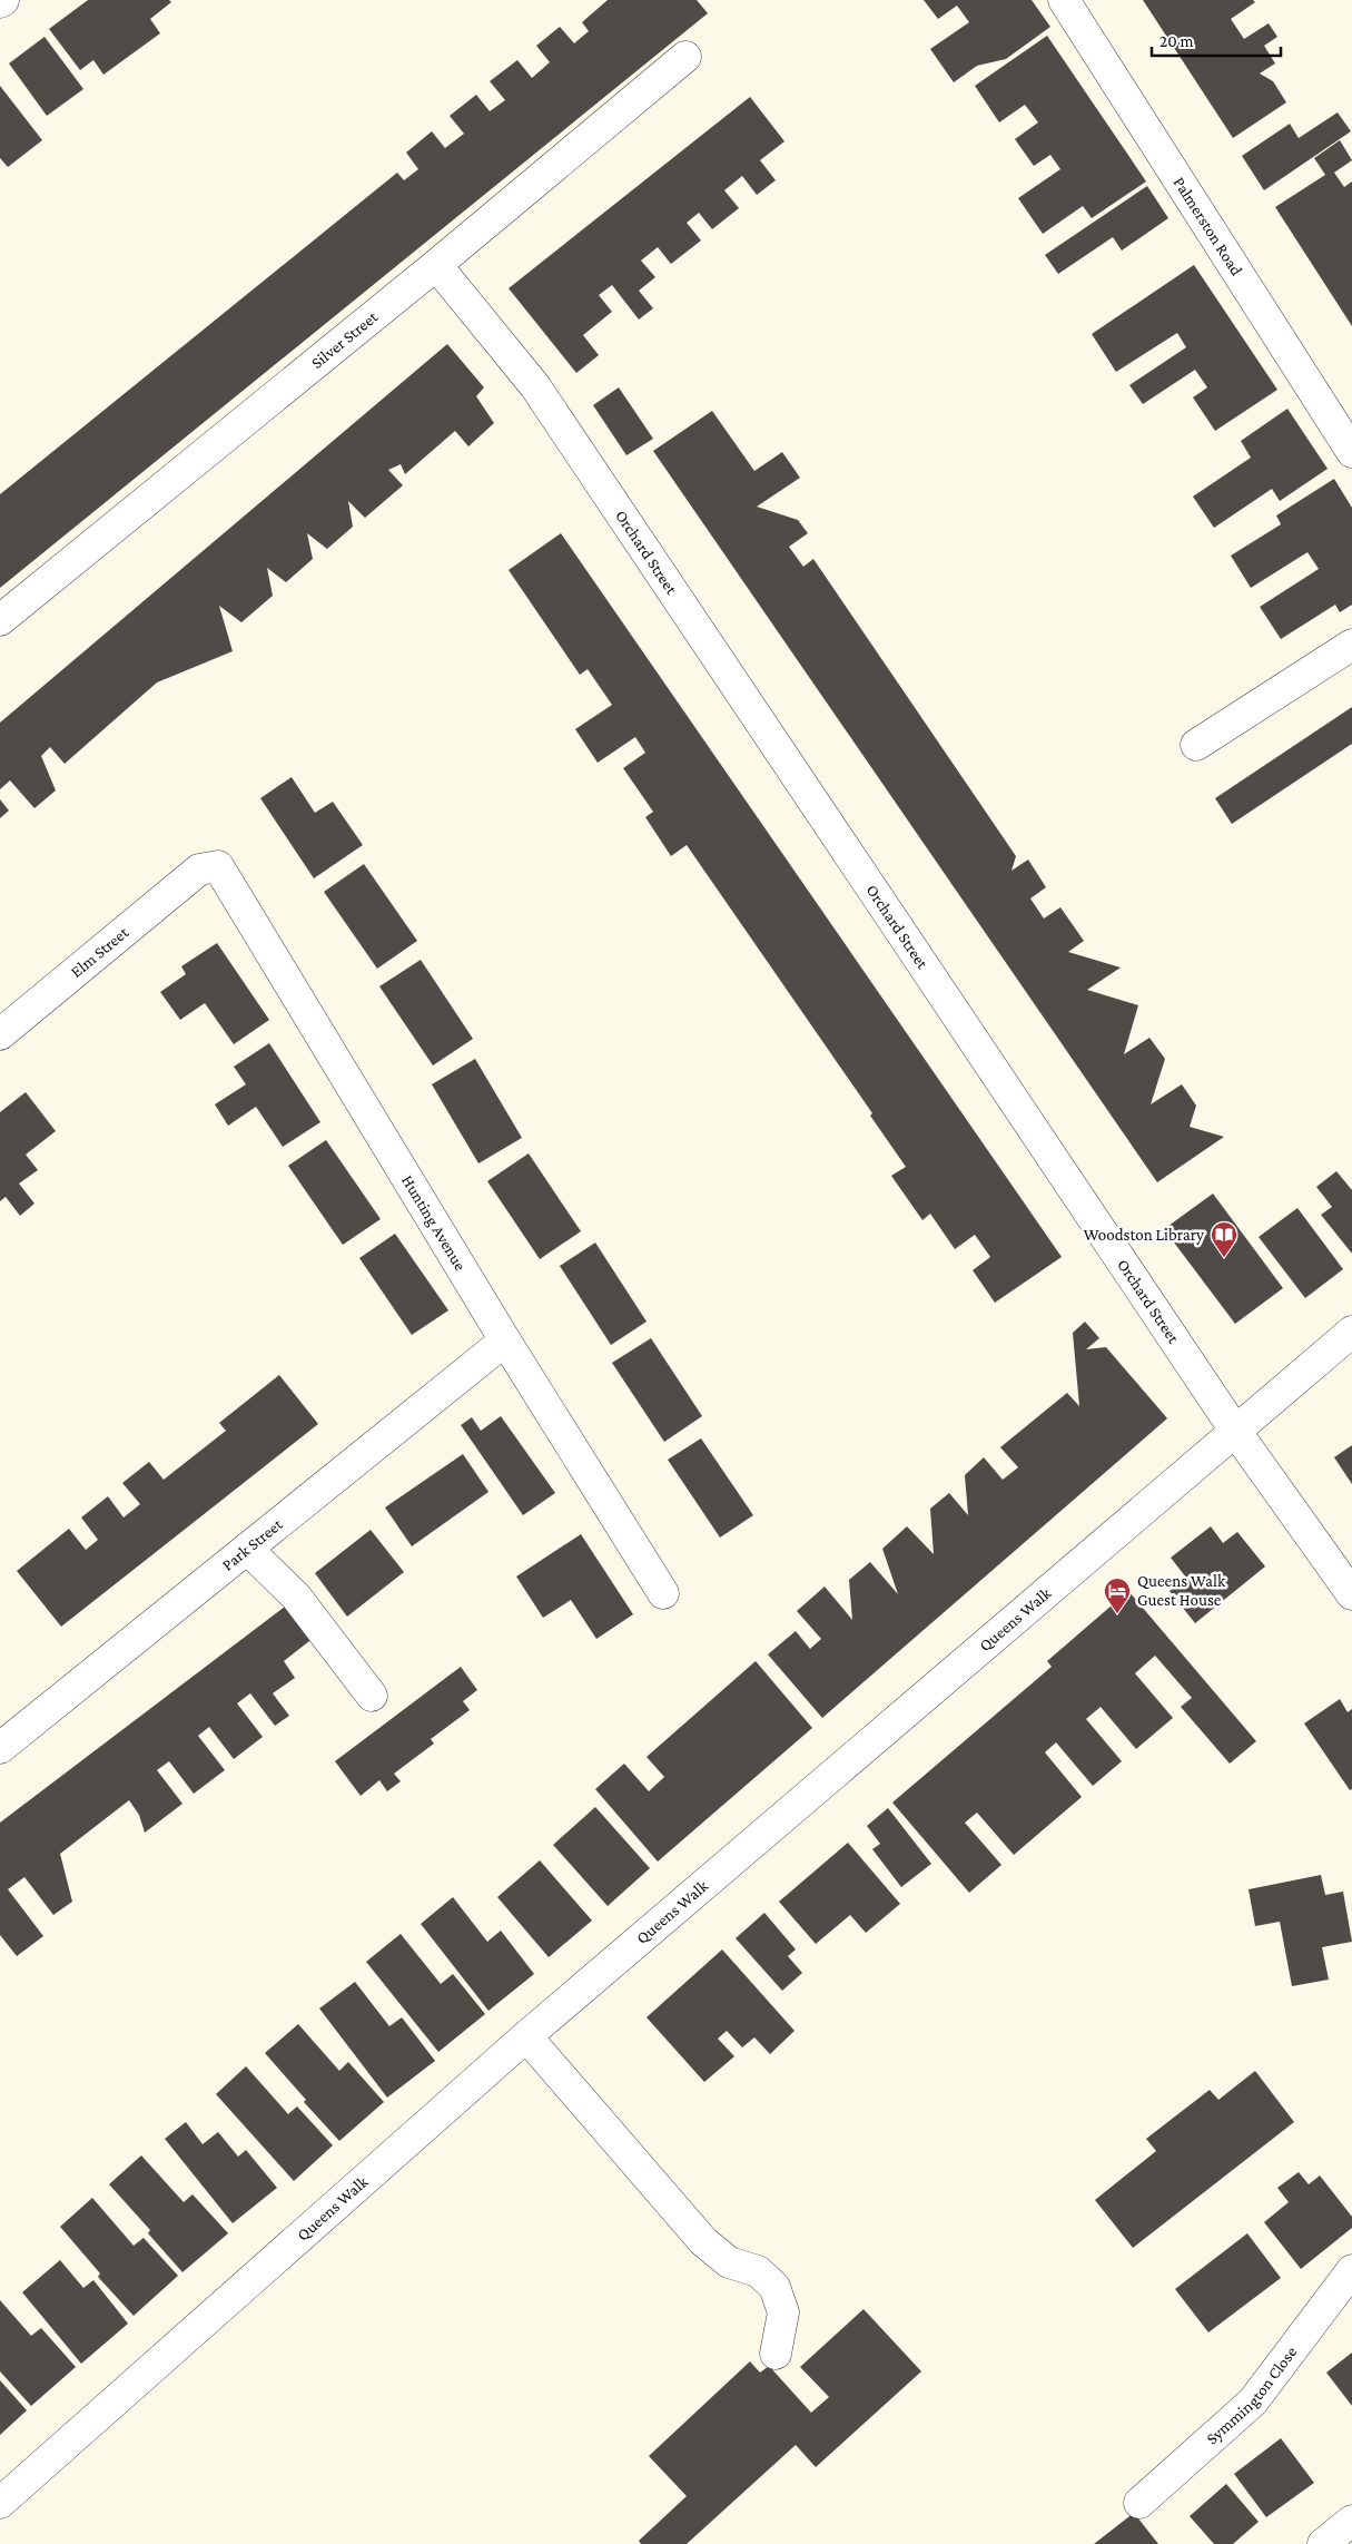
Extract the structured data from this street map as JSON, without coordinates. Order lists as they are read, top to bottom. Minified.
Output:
{"streets":{"street":["Palmerston Road","Silver Street","Orchard Street","Elm Street","Hunting Avenue","Park Street","Queens Walk","Symmington Close"]},"crossings":[["Silver Street","Orchard Street"],["Orchard Street","Queens Walk"],["Elm Street","Hunting Avenue"],["Hunting Avenue","Park Street"]],"places":{"library":["Woodston Library"],"hotel":["Queens Walk Guest House"]},"scale_bar":"20 m"}
